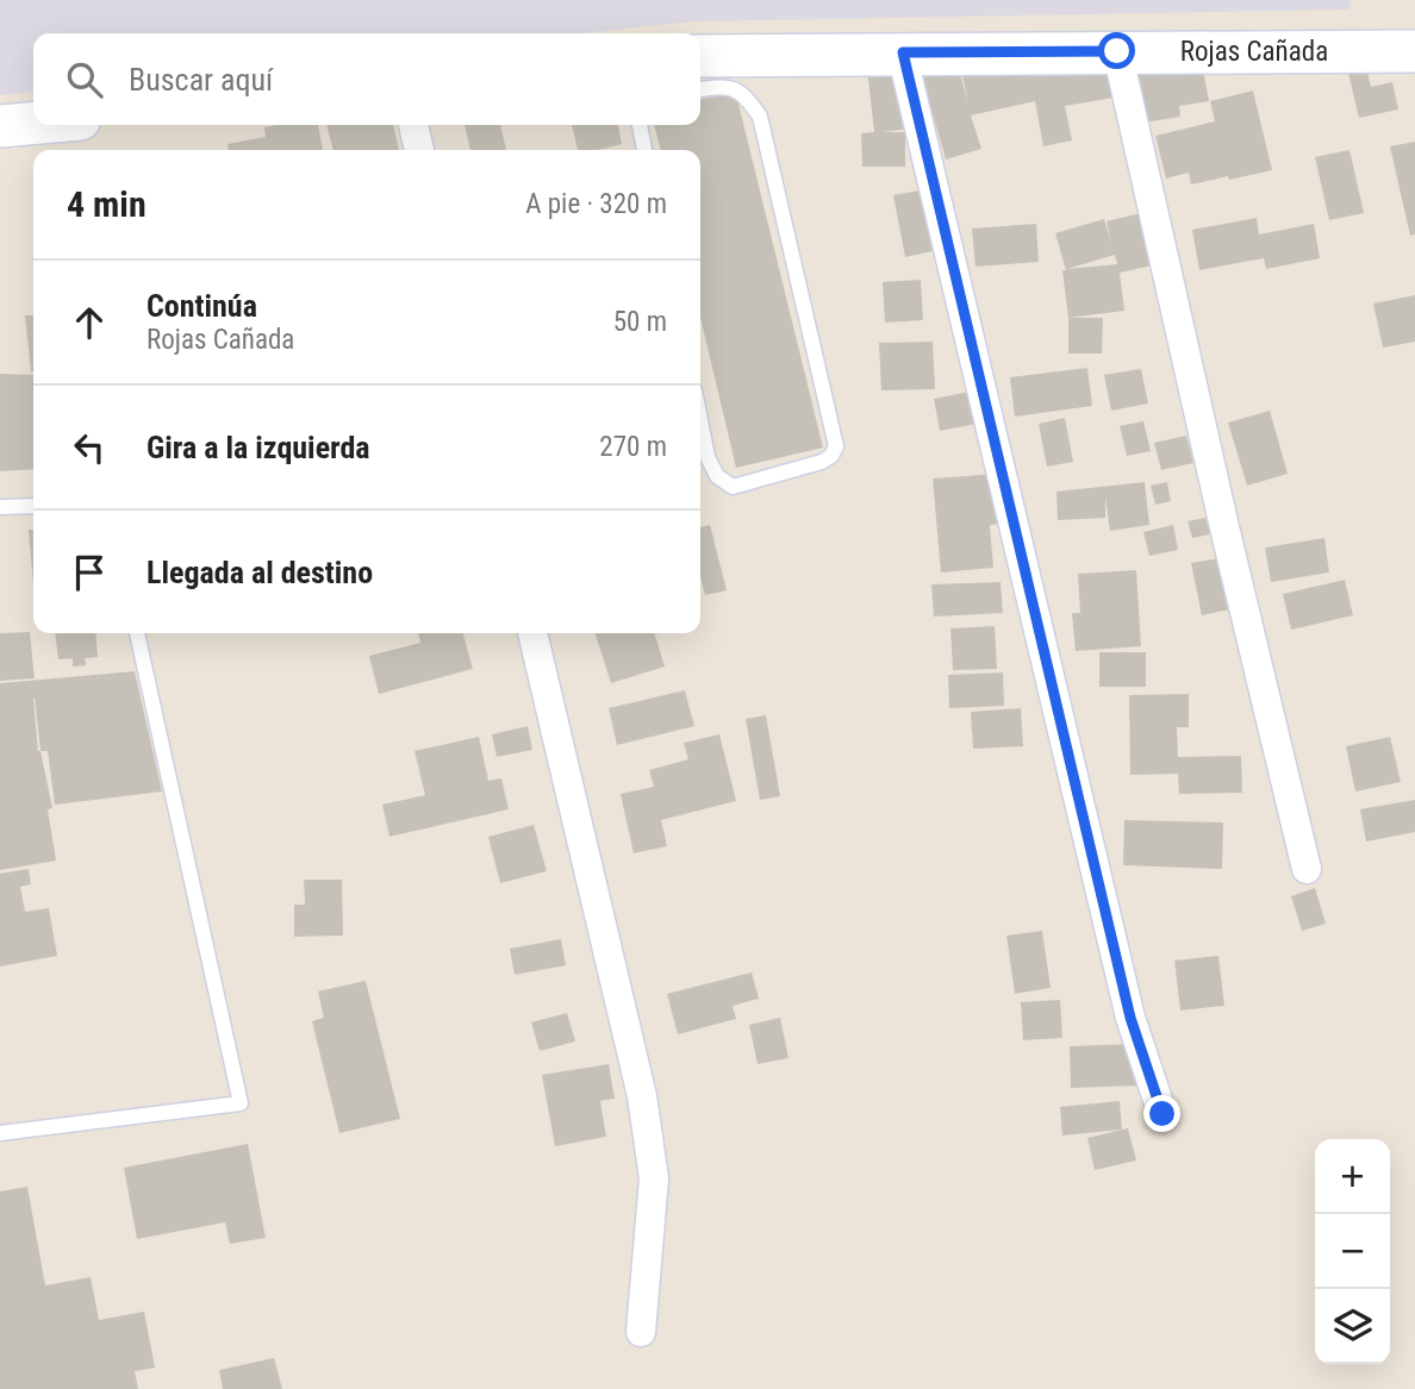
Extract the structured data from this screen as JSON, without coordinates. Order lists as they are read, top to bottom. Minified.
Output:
{"streets":{"main road":["Rojas Cañada"]},"page":{"search":"Buscar aquí","heading":["4 min","A pie · 320 m"],"list":[["Continúa","Rojas Cañada","50 m"],["Gira a la izquierda","270 m"],"Llegada al destino"],"map_buttons":["+","−"]}}
